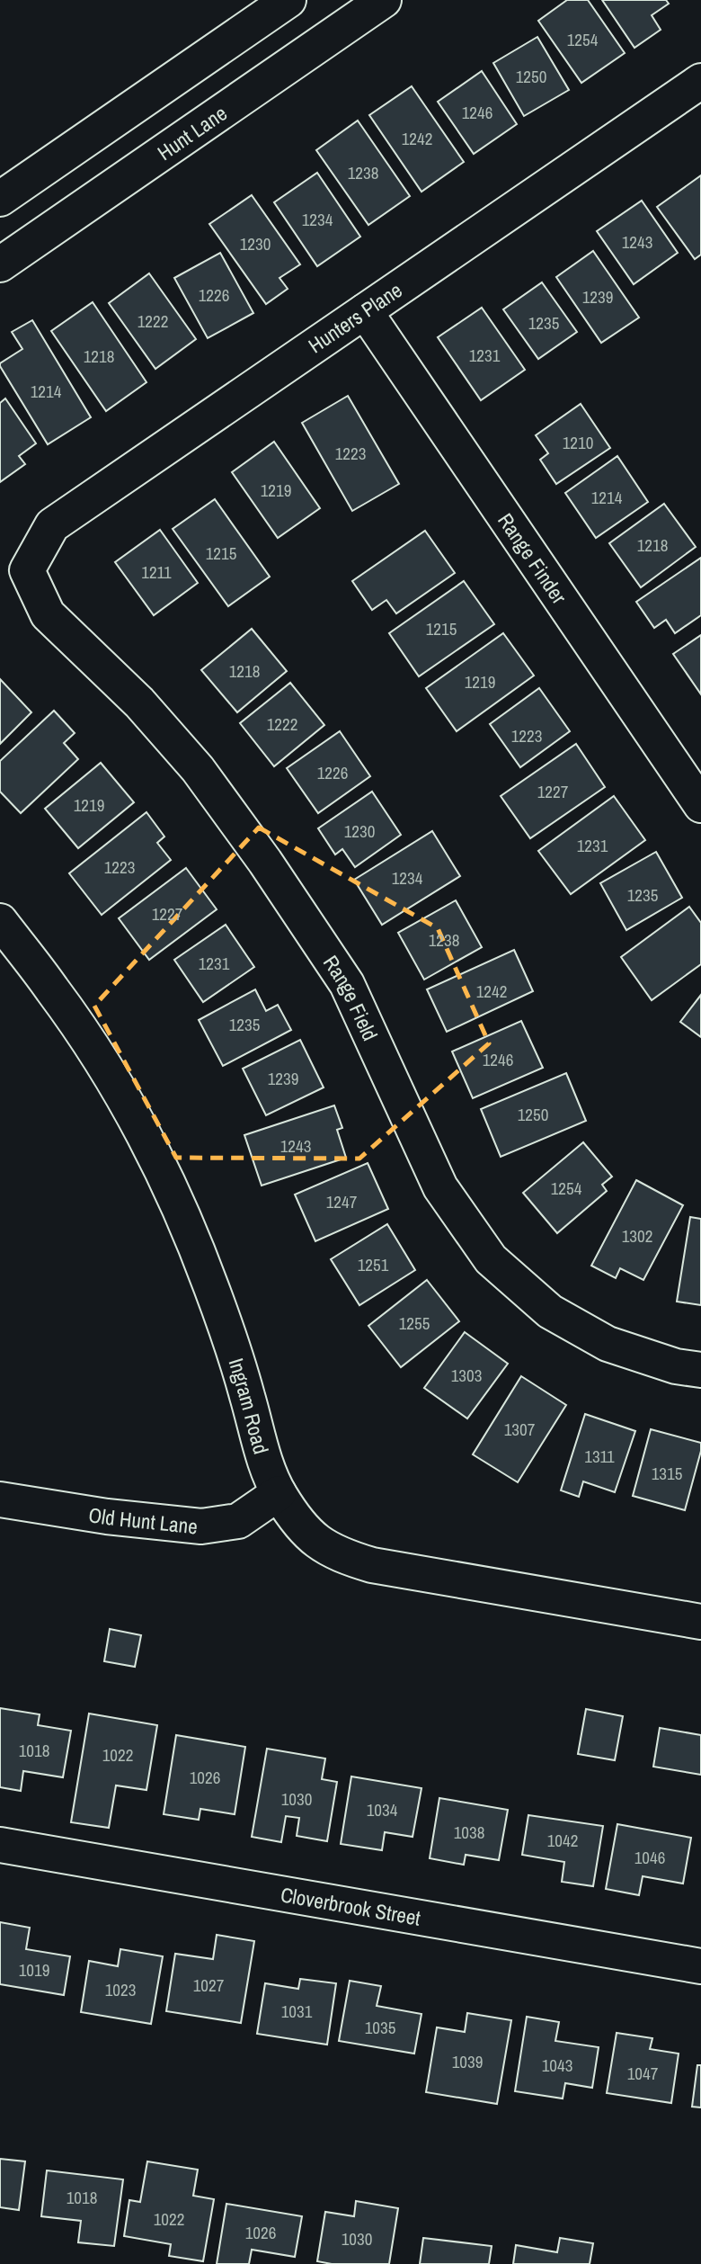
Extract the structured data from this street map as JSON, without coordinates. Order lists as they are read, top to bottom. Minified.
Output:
{"streets":{"street":["Hunt Lane","Hunters Plane","Range Finder","Range Field","Ingram Road","Old Hunt Lane","Cloverbrook Street"]},"crossings":[["Hunters Plane","Range Finder"],["Hunters Plane","Range Field"],["Ingram Road","Old Hunt Lane"]],"house_numbers":["1254","1250","1246","1242","1238","1234","1243","1230","1226","1239","1222","1235","1231","1218","1214","1210","1223","1219","1214","1218","1215","1211","1215","1218","1219","1222","1223","1226","1227","1219","1230","1231","1223","1234","1235","1227","1238","1231","1242","1235","1246","1239","1250","1243","1254","1247","1302","1251","1255","1303","1307","1311","1315","1018","1022","1026","1030","1034","1038","1042","1046","1019","1027","1023","1031","1035","1039","1043","1047","1018","1022","1026","1030"]}
